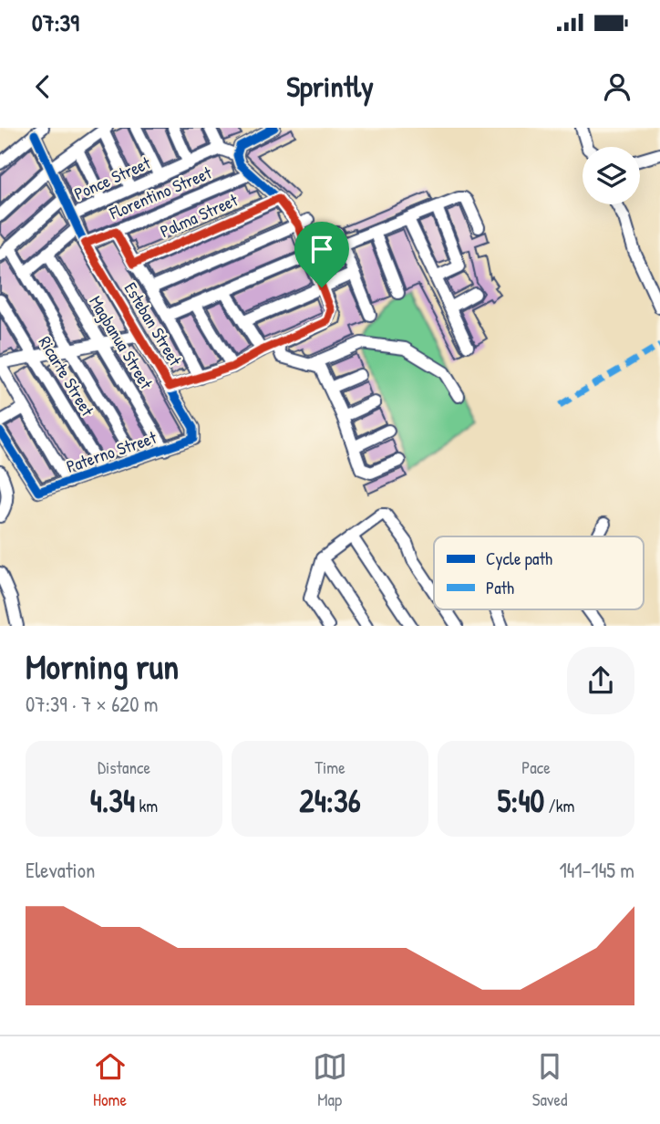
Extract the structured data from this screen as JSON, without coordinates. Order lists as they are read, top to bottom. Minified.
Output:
{"streets":{"street":["Ponce Street","Florentino Street","Palma Street","Esteban Street","Magbanua Street","Ricarte Street","Paterno Street"]},"crossings":[["Ponce Street","Esteban Street"],["Florentino Street","Esteban Street"],["Esteban Street","Paterno Street"],["Magbanua Street","Paterno Street"],["Ricarte Street","Paterno Street"]],"legend":["Cycle path","Path"],"page":{"status":"07:39","header":"Sprintly","heading":["Morning run","07:39 · 7 × 620 m"],"stats":[["Distance","4.34 km"],["Time","24:36"],["Pace","5:40 /km"]],"chart":["Elevation","141–145 m"],"tabs":["Home","Map","Saved"]}}
